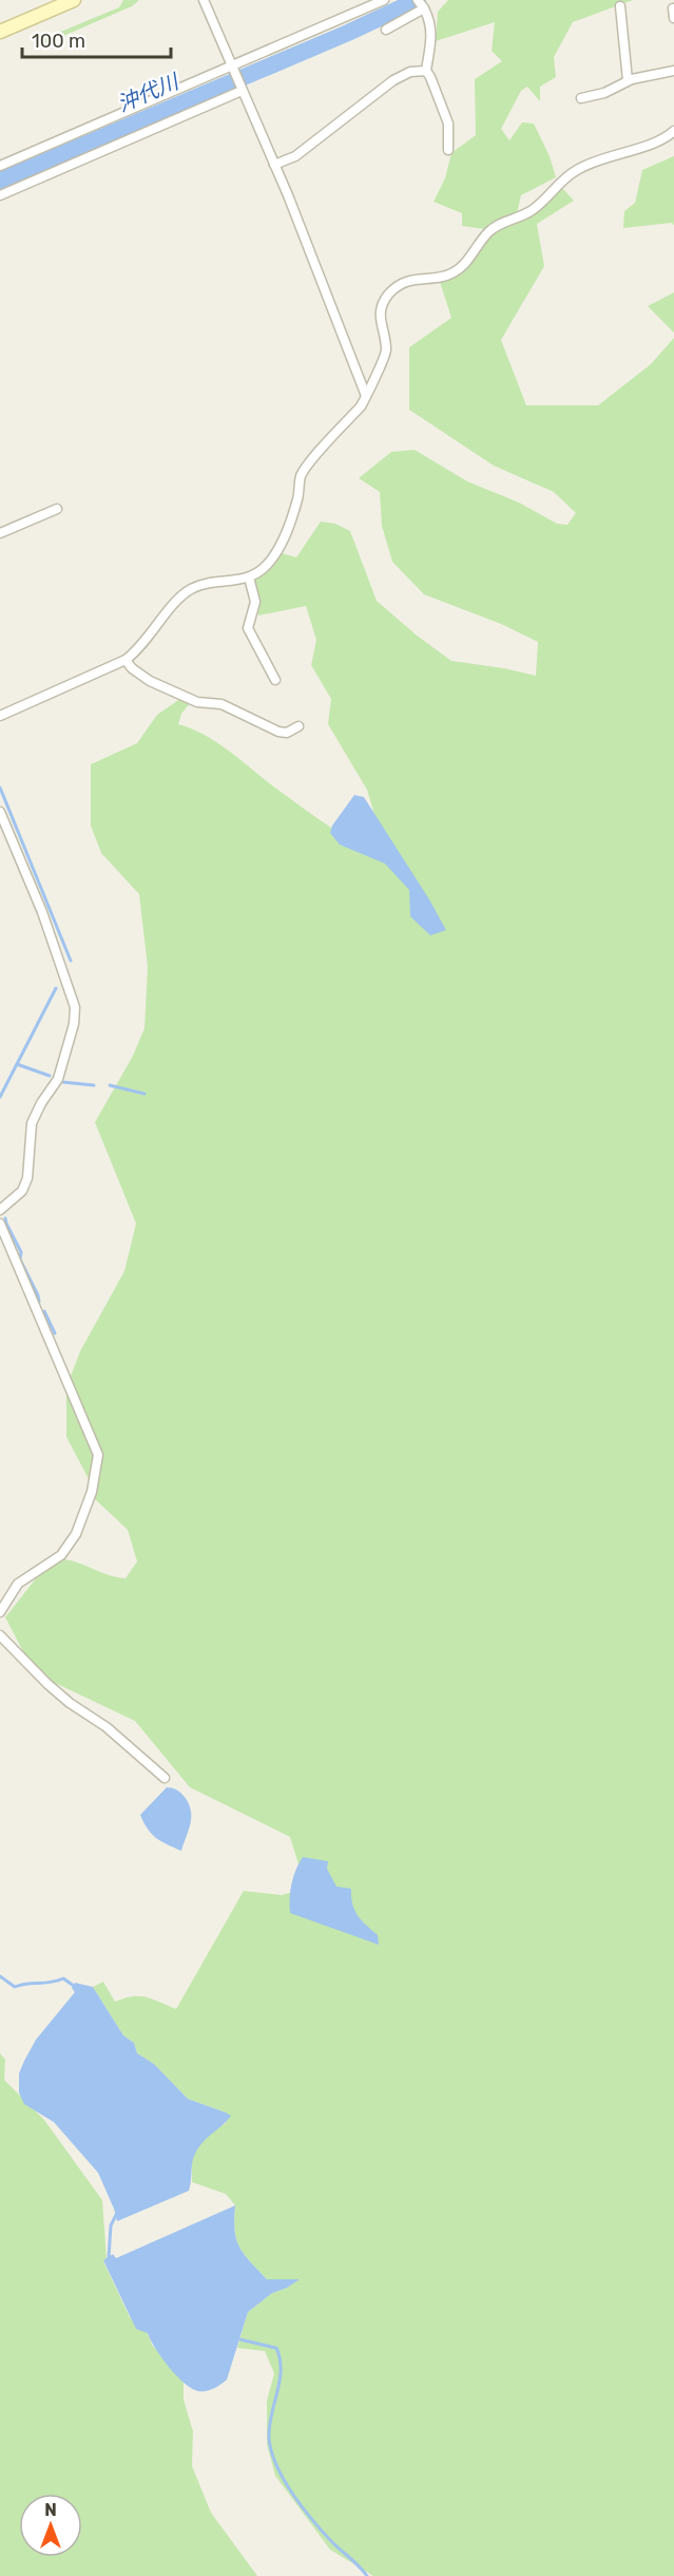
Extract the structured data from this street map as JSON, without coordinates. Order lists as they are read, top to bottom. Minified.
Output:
{"water":["沖代川"],"scale_bar":"100 m","north":"top"}
